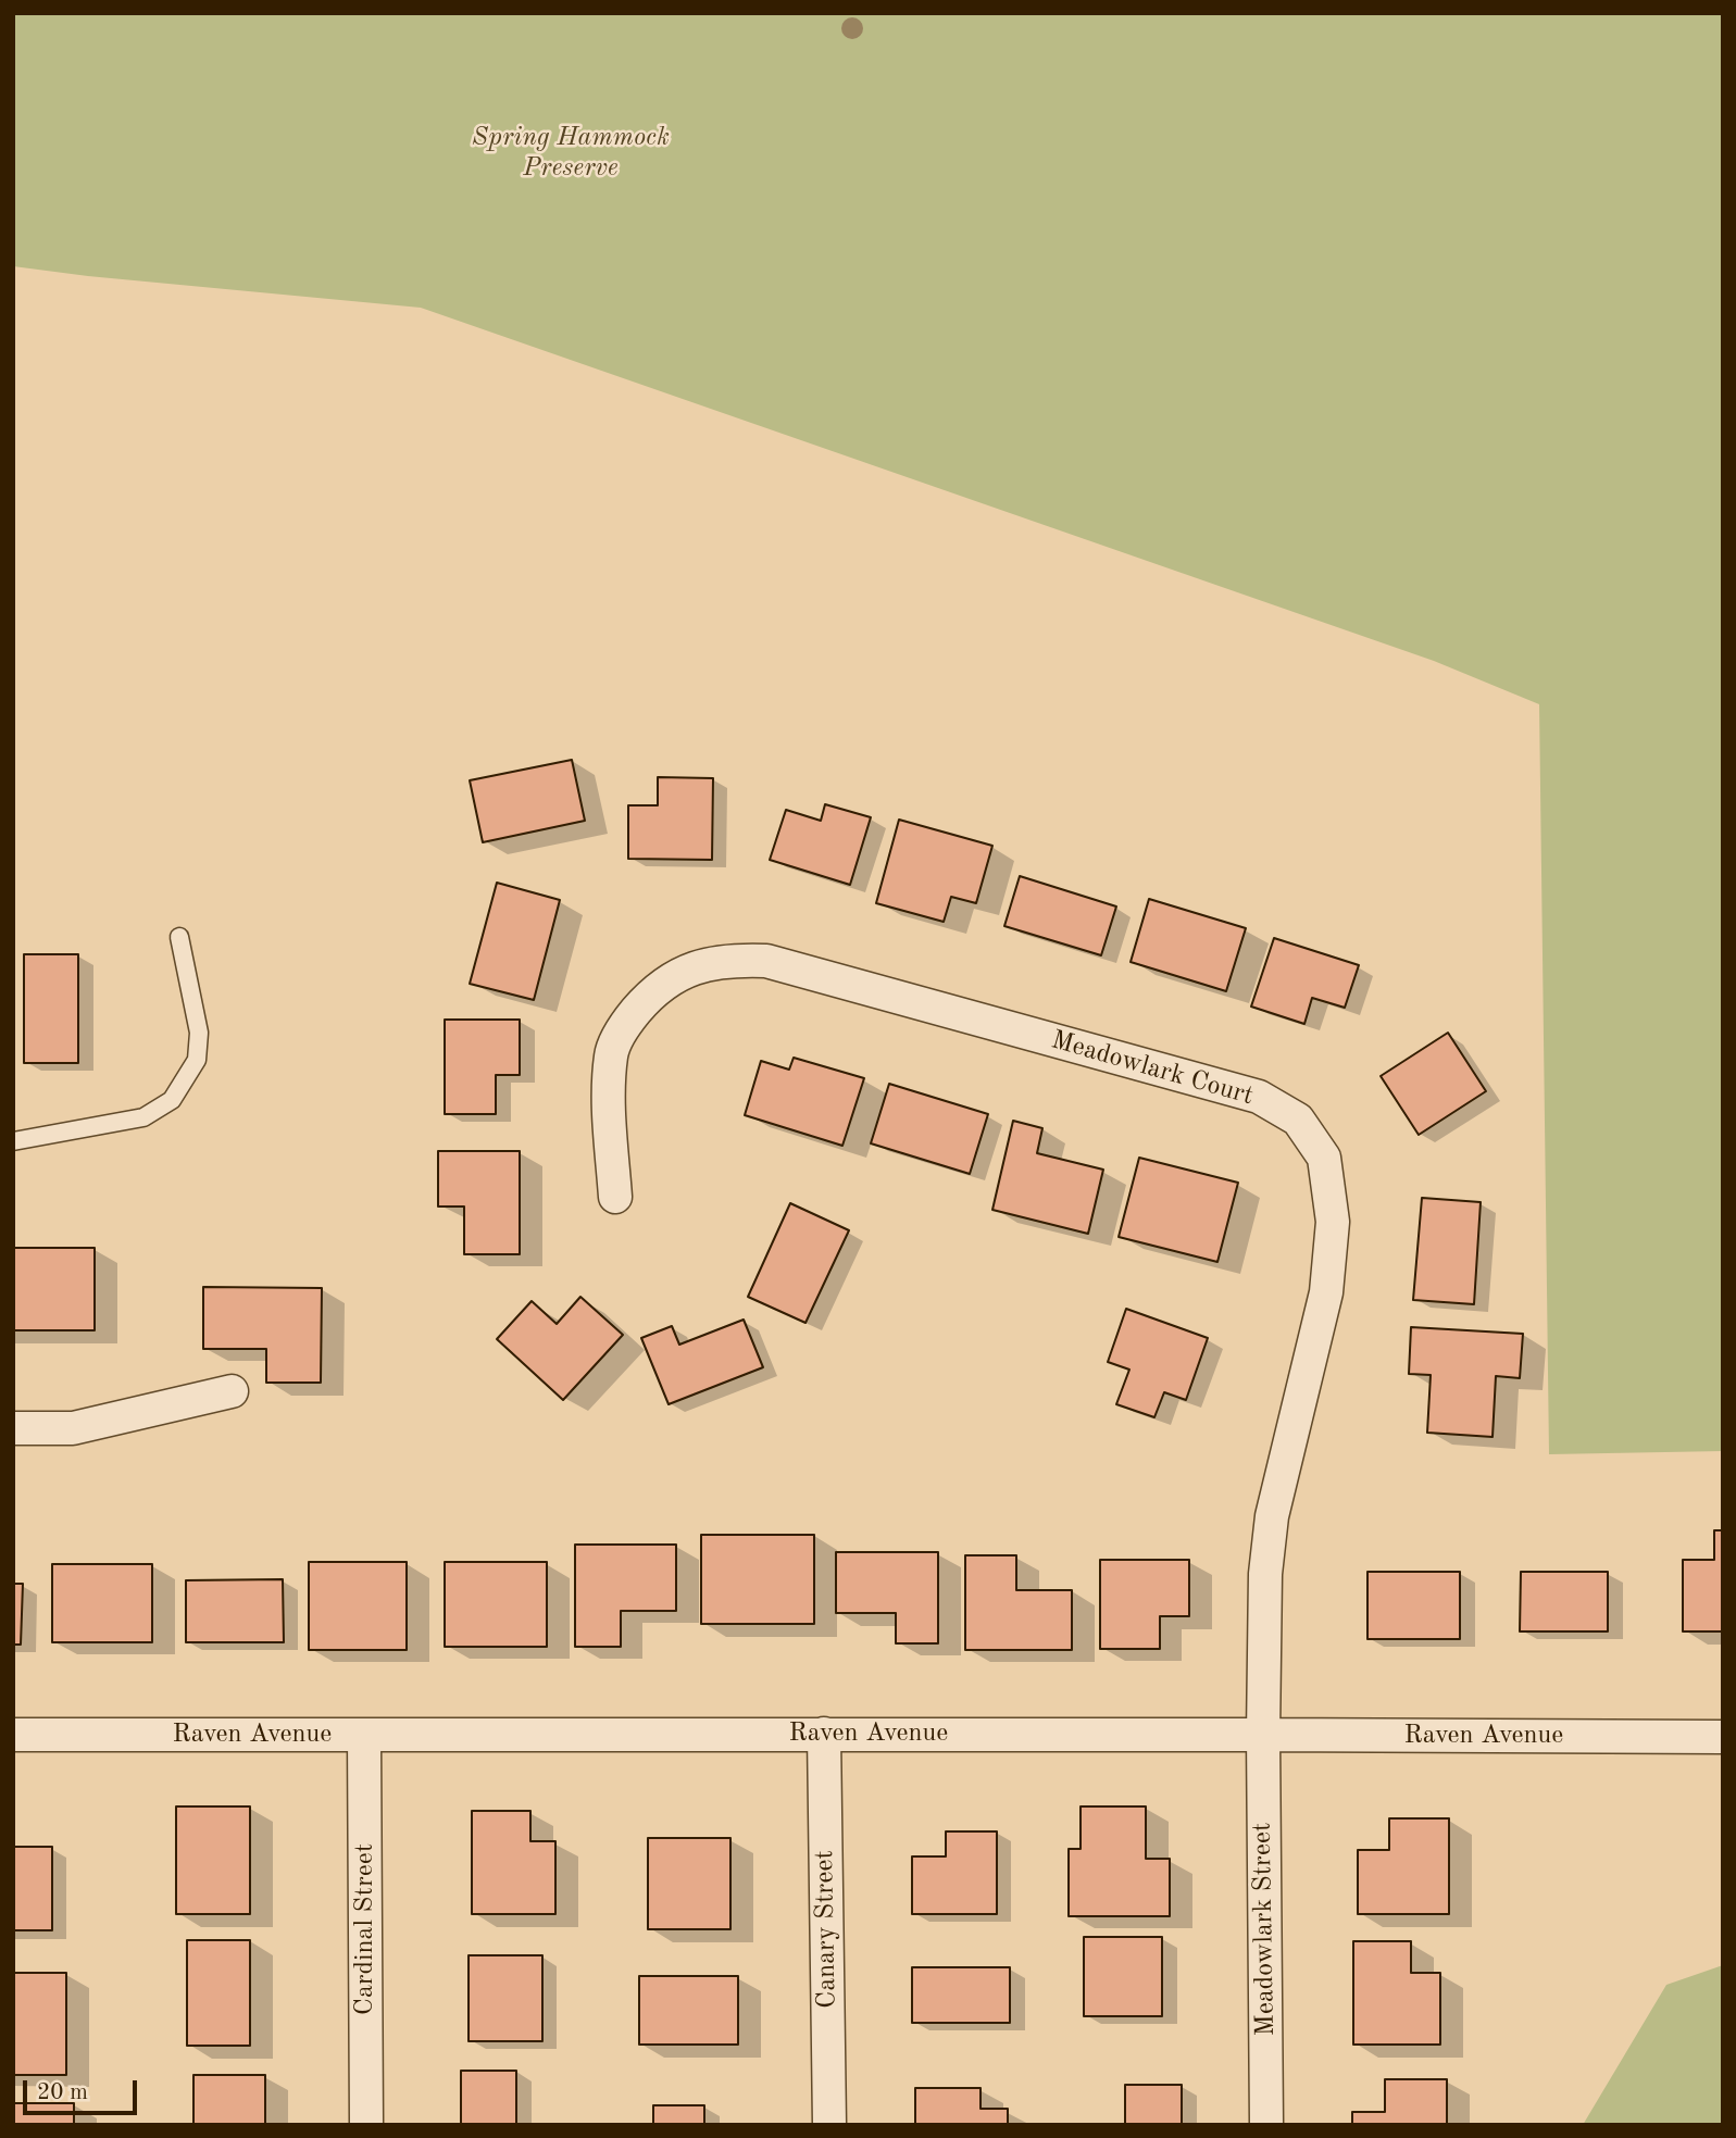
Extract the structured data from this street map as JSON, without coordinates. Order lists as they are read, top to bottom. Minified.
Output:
{"streets":{"street":["Meadowlark Court","Raven Avenue","Cardinal Street","Canary Street","Meadowlark Street"]},"crossings":[["Meadowlark Court","Raven Avenue"],["Meadowlark Court","Meadowlark Street"],["Raven Avenue","Cardinal Street"],["Raven Avenue","Canary Street"],["Raven Avenue","Meadowlark Street"]],"parks":["Spring Hammock Preserve"],"scale_bar":"20 m"}
